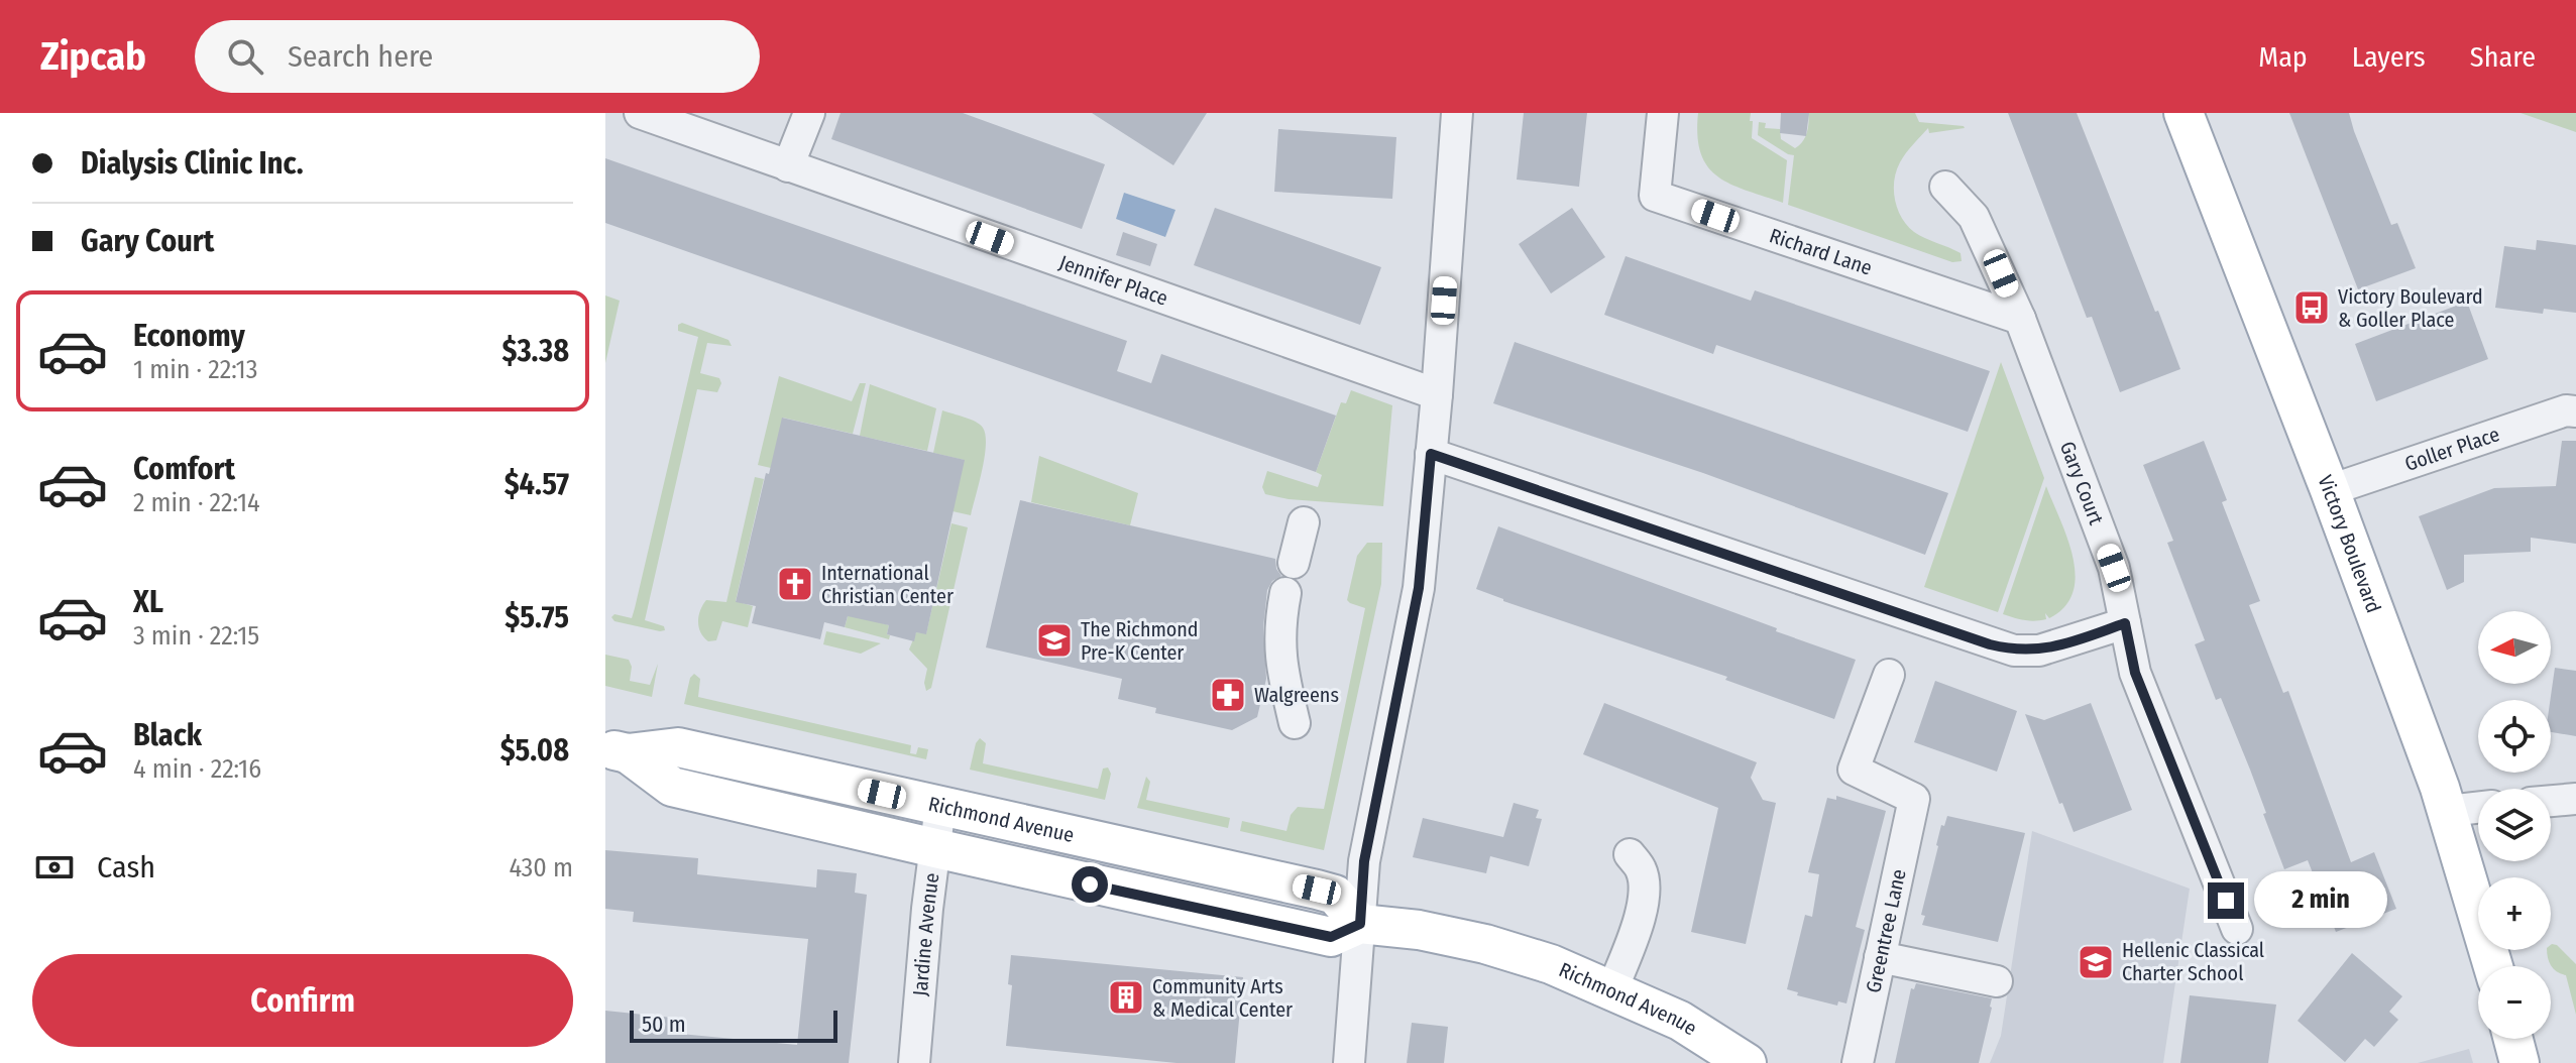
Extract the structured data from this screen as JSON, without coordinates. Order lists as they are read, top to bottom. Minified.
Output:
{"streets":{"main road":["Victory Boulevard","Richmond Avenue"],"street":["Richard Lane","Jennifer Place","Goller Place","Gary Court","Greentree Lane","Jardine Avenue"]},"crossings":[["Richard Lane","Gary Court"],["Goller Place","Victory Boulevard"],["Richmond Avenue","Jardine Avenue"]],"places":{"bus stop":["Victory Boulevard & Goller Place"],"church":["International Christian Center"],"school or university":["The Richmond Pre-K Center","Hellenic Classical Charter School"],"pharmacy":["Walgreens"],"building":["Community Arts & Medical Center"]},"scale_bar":"50 m","north":"left","page":{"header":"Zipcab","search":"Search here","nav":["Map","Layers","Share"],"banner":["Dialysis Clinic Inc.","Gary Court"],"list":[{"name":"Economy","note":"1 min · 22:13","value":"$3.38"},{"name":"Comfort","note":"2 min · 22:14","value":"$4.57"},{"name":"XL","note":"3 min · 22:15","value":"$5.75"},{"name":"Black","note":"4 min · 22:16","value":"$5.08"}],"map_buttons":["+","−"],"pay":["Cash","430 m"],"bubble":"2 min","buttons":"Confirm","scale":"50 m"}}
